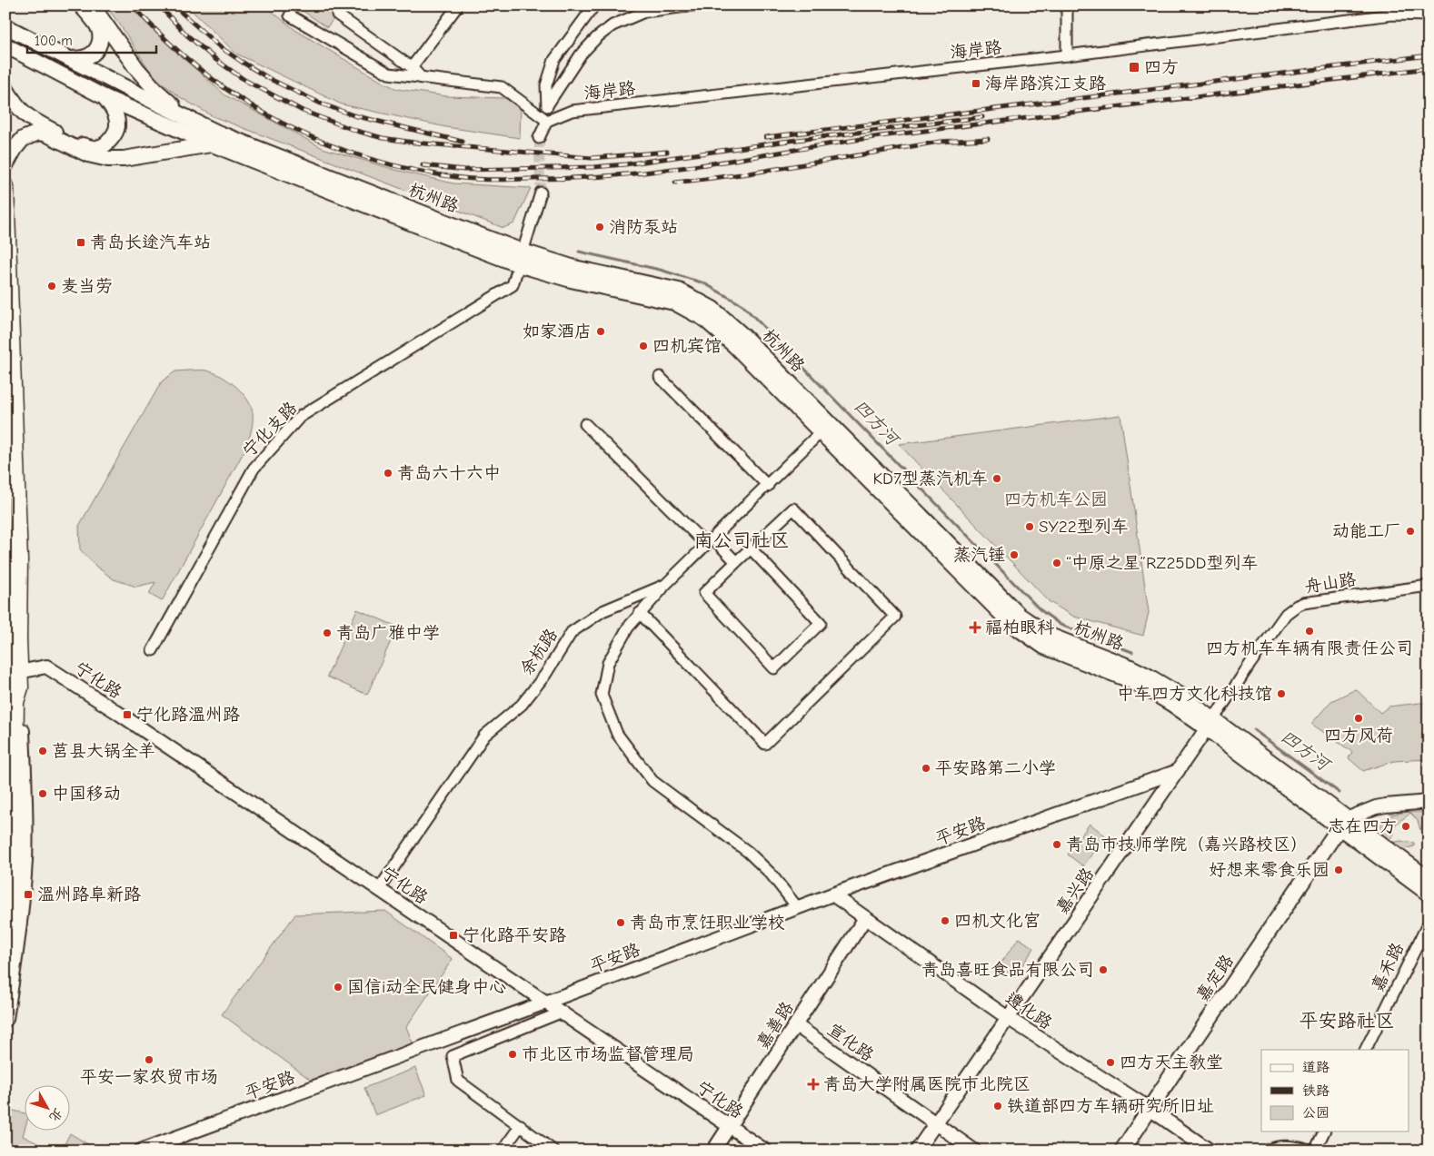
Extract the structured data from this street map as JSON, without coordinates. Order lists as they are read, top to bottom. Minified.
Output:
{"streets":{"main road":["杭州路","嘉定路"],"street":["海岸路","宁化支路","舟山路","余杭路","宁化路","平安路","嘉兴路","嘉禾路","遵化路","嘉善路","宣化路"]},"crossings":[["杭州路","宁化支路"],["杭州路","舟山路"],["杭州路","余杭路"],["杭州路","嘉兴路"],["杭州路","嘉定路"],["舟山路","嘉兴路"],["余杭路","宁化路"],["宁化路","平安路"],["宁化路","嘉善路"],["平安路","嘉兴路"],["平安路","遵化路"],["嘉兴路","遵化路"],["嘉兴路","宣化路"],["嘉定路","遵化路"],["遵化路","嘉善路"],["嘉善路","宣化路"]],"districts":["南公司社区","平安路社区"],"water":["四方河"],"parks":["四方机车公园"],"places":{"transit":["四方","海岸路滨江支路","青岛长途汽车站","宁化路温州路","温州路阜新路","宁化路平安路"],"other":["消防泵站","麦当劳","如家酒店","四机宾馆","青岛六十六中","KD7型蒸汽机车","SY22型列车","动能工厂","蒸汽锤","“中原之星”RZ25DD型列车","四方机车车辆有限责任公司","青岛广雅中学","中车四方文化科技馆","四方风荷","莒县大锅全羊","平安路第二小学","中国移动","志在四方","青岛市技师学院（嘉兴路校区）","好想来零食乐园","四机文化宫","青岛市烹饪职业学校","青岛喜旺食品有限公司","国信i动全民健身中心","市北区市场监督管理局","平安一家农贸市场","四方天主教堂","铁道部四方车辆研究所旧址"],"health":["福柏眼科","青岛大学附属医院市北院区"]},"legend":["道路","铁路","公园"],"scale_bar":"100 m","north":"bottom right"}
